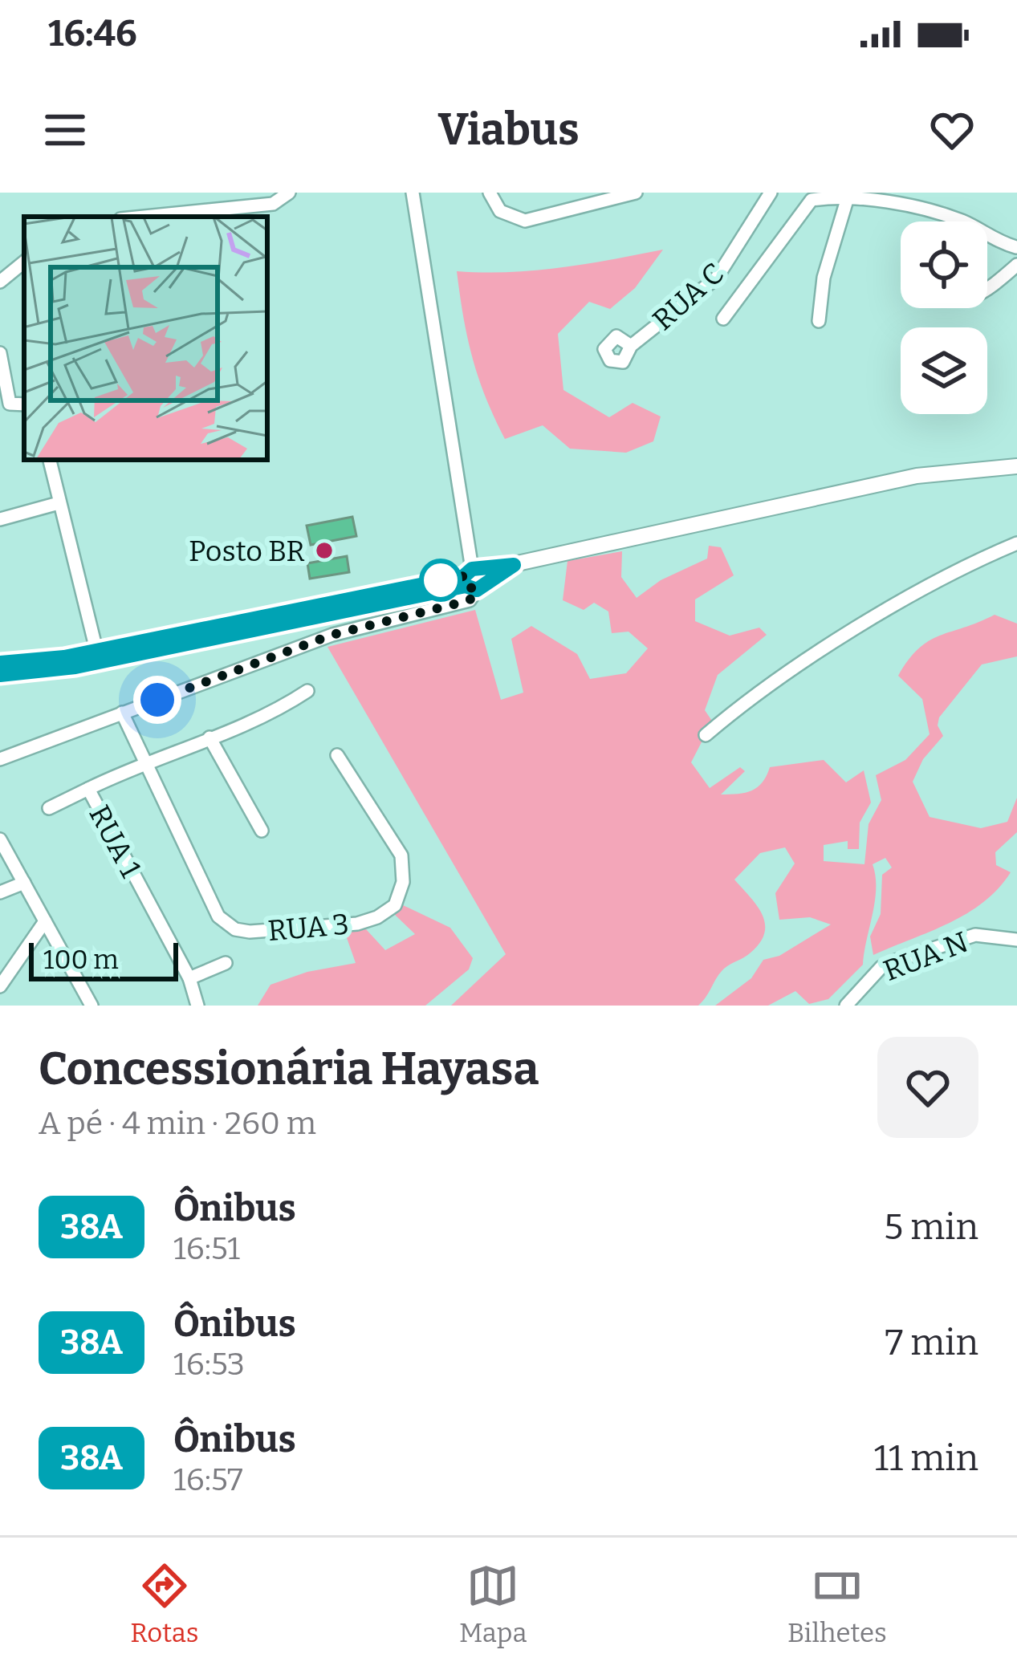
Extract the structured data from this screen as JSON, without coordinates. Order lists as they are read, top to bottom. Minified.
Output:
{"streets":{"street":["RUA C","RUA 1","RUA 3","RUA N"]},"crossings":[["RUA 1","RUA 3"]],"places":["Posto BR"],"lines":["bus line 38A"],"scale_bar":"100 m","page":{"status":"16:46","header":"Viabus","scale":"100 m","heading":["Concessionária Hayasa","A pé · 4 min · 260 m"],"list":[{"mark":"38A","name":"Ônibus","note":"16:51","value":"5 min"},{"mark":"38A","name":"Ônibus","note":"16:53","value":"7 min"},{"mark":"38A","name":"Ônibus","note":"16:57","value":"11 min"}],"tabs":["Rotas","Mapa","Bilhetes"]}}
